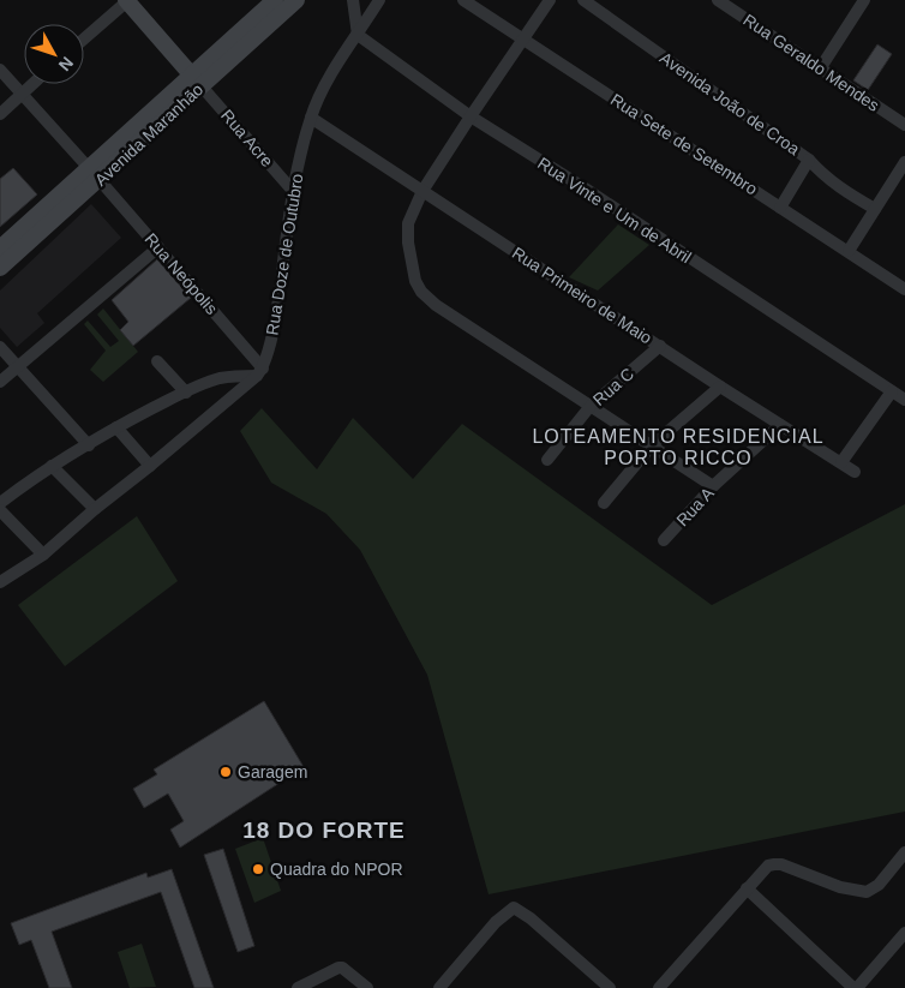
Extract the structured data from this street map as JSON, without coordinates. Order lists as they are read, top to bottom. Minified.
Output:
{"streets":{"main road":["Avenida Maranhão","Rua Acre"],"street":["Rua Geraldo Mendes","Avenida João de Croa","Rua Sete de Setembro","Rua Vinte e Um de Abril","Rua Doze de Outubro","Rua Neópolis","Rua Primeiro de Maio","Rua C","Rua A"]},"crossings":[["Avenida Maranhão","Rua Acre"],["Avenida Maranhão","Rua Neópolis"],["Rua Acre","Rua Doze de Outubro"],["Rua Vinte e Um de Abril","Rua Doze de Outubro"],["Rua Doze de Outubro","Rua Neópolis"],["Rua Doze de Outubro","Rua Primeiro de Maio"],["Rua Primeiro de Maio","Rua C"],["Rua Primeiro de Maio","Rua A"]],"districts":["LOTEAMENTO RESIDENCIAL PORTO RICCO","18 DO FORTE"],"places":["Garagem","Quadra do NPOR"],"north":"bottom right"}
